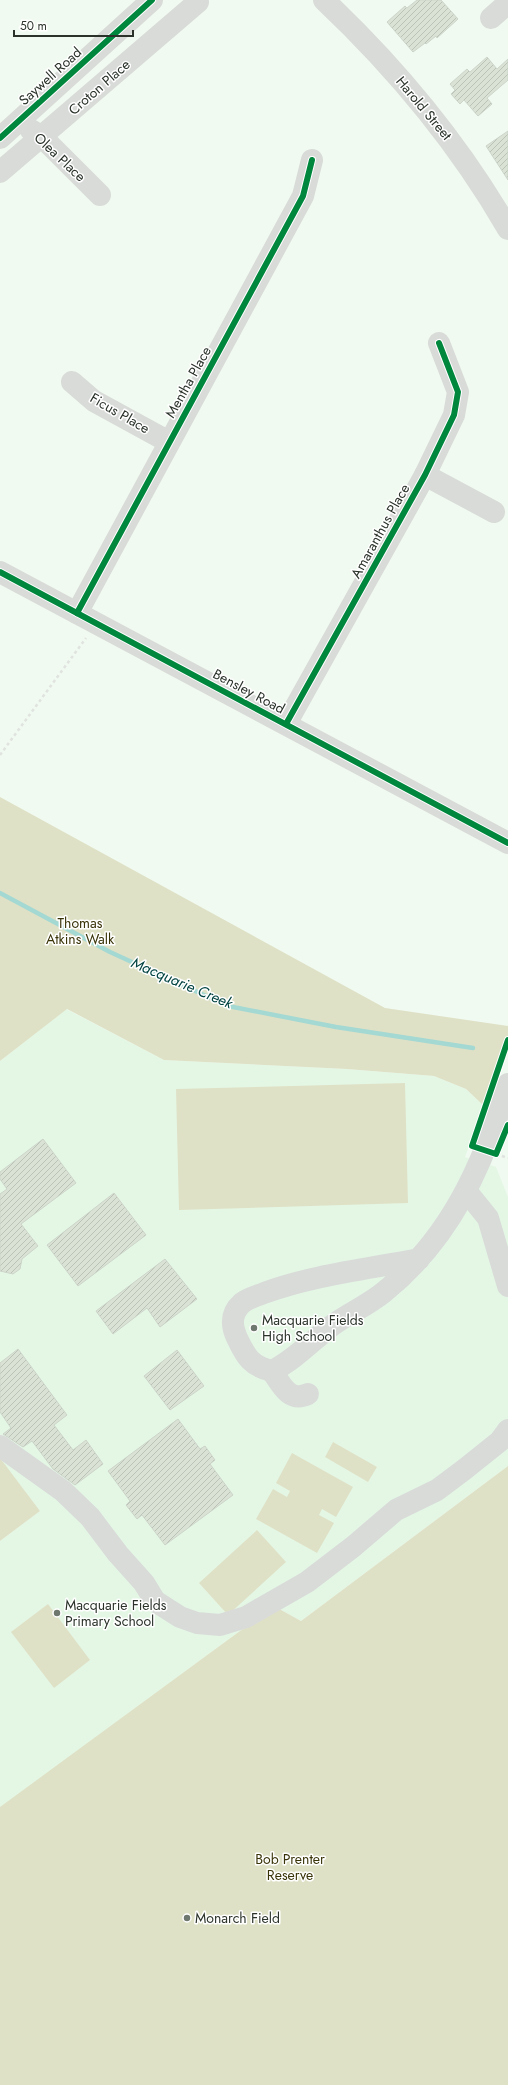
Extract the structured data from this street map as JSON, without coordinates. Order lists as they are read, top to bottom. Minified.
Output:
{"streets":{"street":["Saywell Road","Croton Place","Harold Street","Olea Place","Mentha Place","Ficus Place","Amaranthus Place","Bensley Road"]},"crossings":[["Saywell Road","Olea Place"],["Croton Place","Olea Place"],["Mentha Place","Ficus Place"],["Mentha Place","Bensley Road"],["Amaranthus Place","Bensley Road"]],"water":["Macquarie Creek"],"parks":["Thomas Atkins Walk","Bob Prenter Reserve"],"places":["Macquarie Fields High School","Macquarie Fields Primary School","Monarch Field"],"scale_bar":"50 m"}
